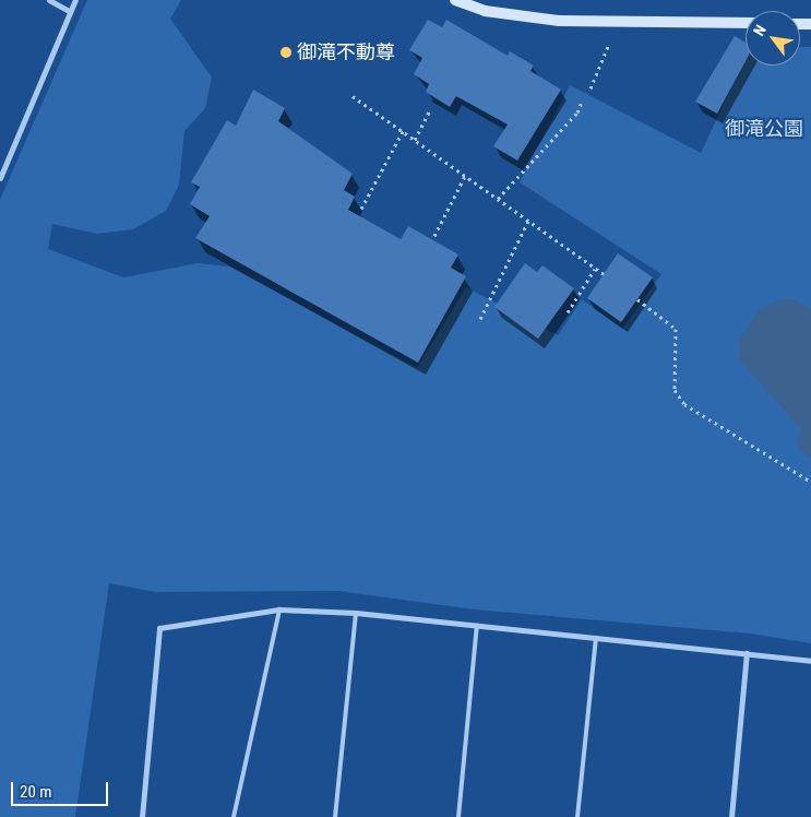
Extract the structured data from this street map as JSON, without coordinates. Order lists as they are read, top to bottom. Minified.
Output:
{"parks":["御滝公園"],"places":["御滝不動尊"],"scale_bar":"20 m","north":"top left"}
